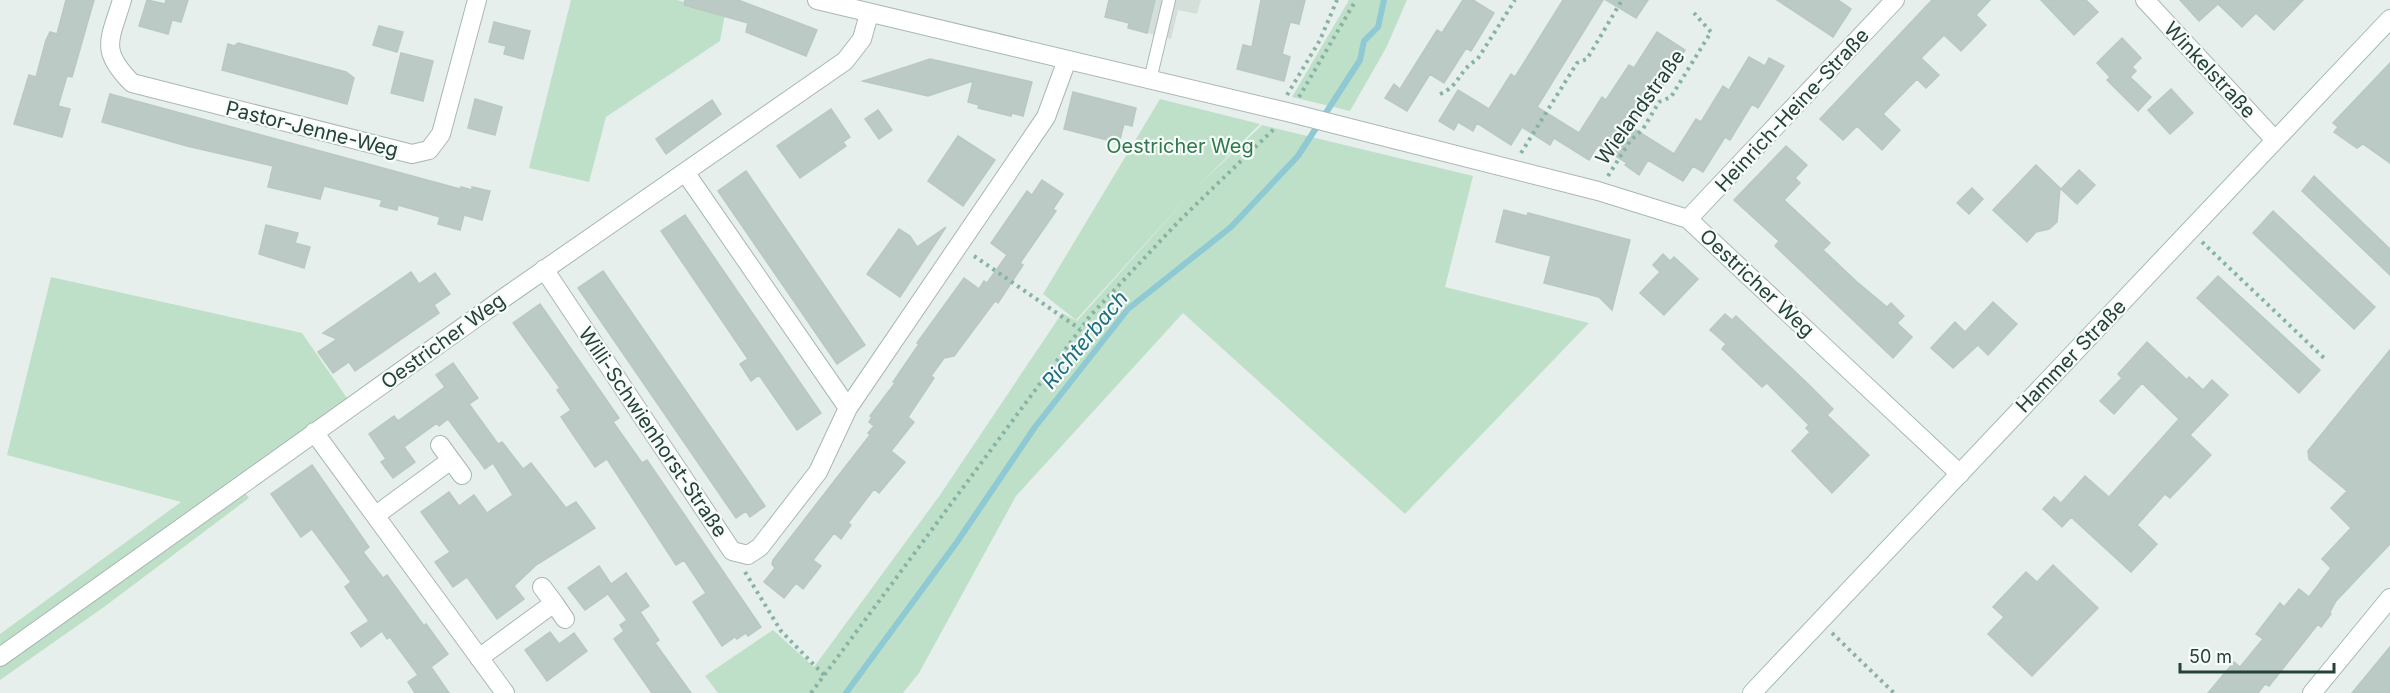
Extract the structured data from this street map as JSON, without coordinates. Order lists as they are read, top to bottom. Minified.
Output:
{"streets":{"street":["Winkelstraße","Heinrich-Heine-Straße","Pastor-Jenne-Weg","Oestricher Weg","Hammer Straße","Willi-Schwienhorst-Straße"],"path":["Wielandstraße"]},"crossings":[["Winkelstraße","Hammer Straße"],["Wielandstraße","Oestricher Weg"],["Heinrich-Heine-Straße","Oestricher Weg"],["Oestricher Weg","Hammer Straße"],["Oestricher Weg","Willi-Schwienhorst-Straße"]],"water":["Richterbach"],"parks":["Oestricher Weg"],"scale_bar":"50 m"}
